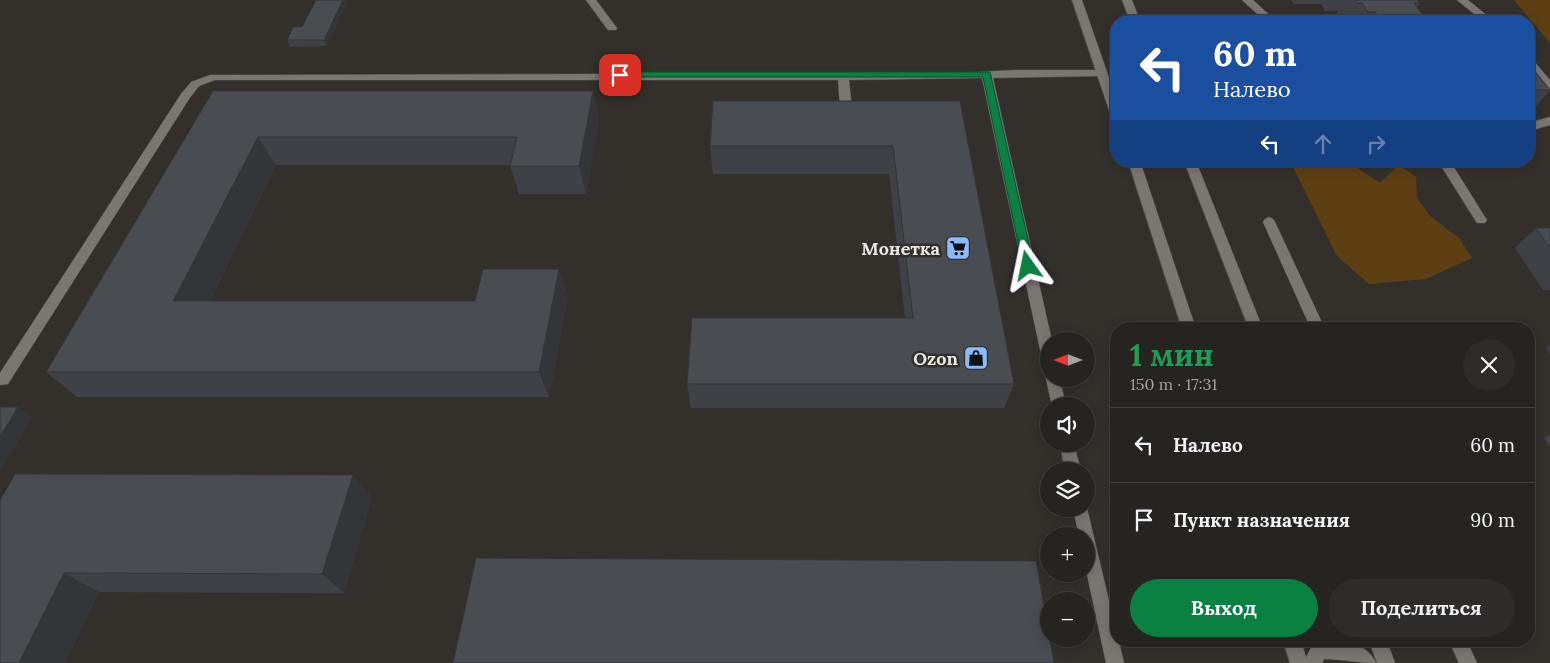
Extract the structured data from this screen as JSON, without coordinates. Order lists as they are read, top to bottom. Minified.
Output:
{"places":{"supermarket":["Монетка"],"shop":["Ozon"]},"north":"left","page":{"turn":["60 m","Налево"],"heading":["1 мин","150 m · 17:31"],"map_buttons":["+","−"],"list":[{"name":"Налево","value":"60 m"},{"name":"Пункт назначения","value":"90 m"}],"buttons":["Выход","Поделиться"]}}
